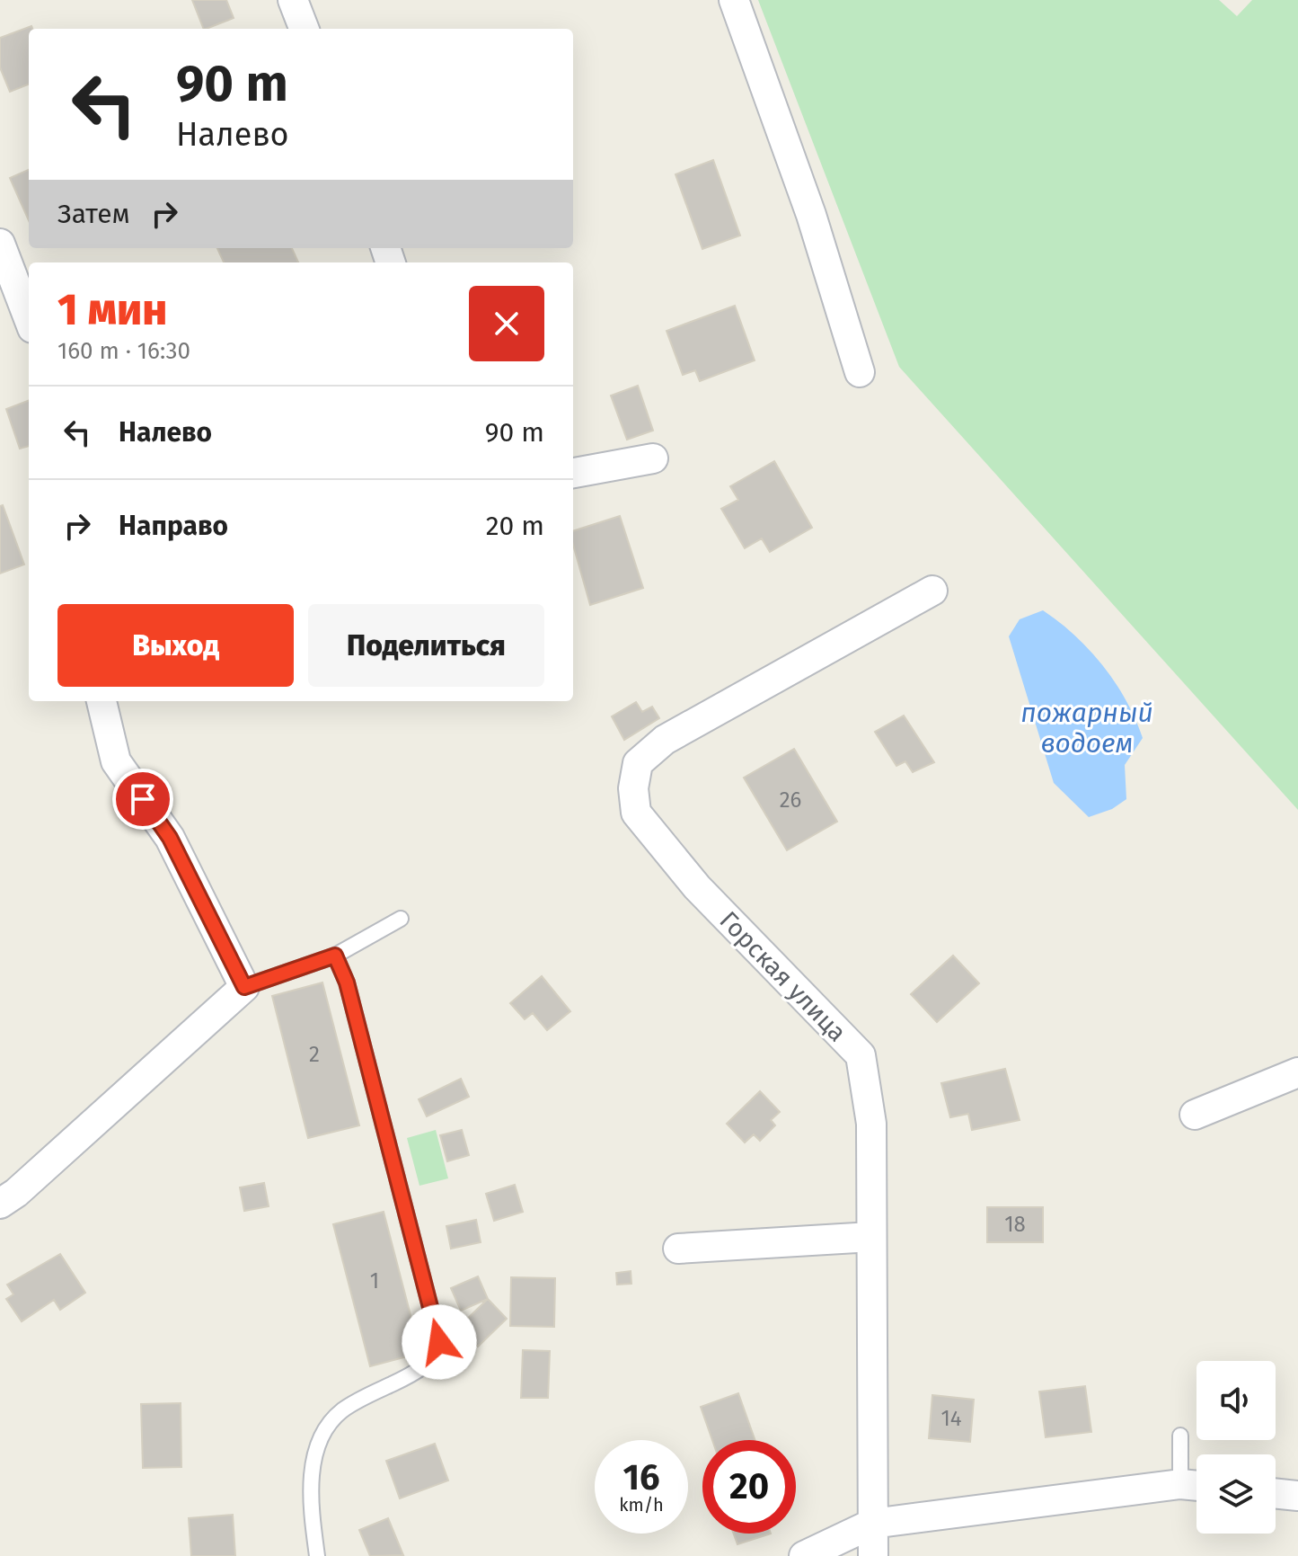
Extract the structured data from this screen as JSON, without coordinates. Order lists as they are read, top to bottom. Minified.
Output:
{"streets":{"street":["Горская улица"]},"water":["пожарный водоем"],"house_numbers":["26","2","18","1","14"],"page":{"turn":["90 m","Налево"],"then":"Затем","heading":["1 мин","160 m · 16:30"],"list":[{"name":"Налево","value":"90 m"},{"name":"Направо","value":"20 m"}],"buttons":["Выход","Поделиться"],"speed":"16 km/h","limit":"20"}}
